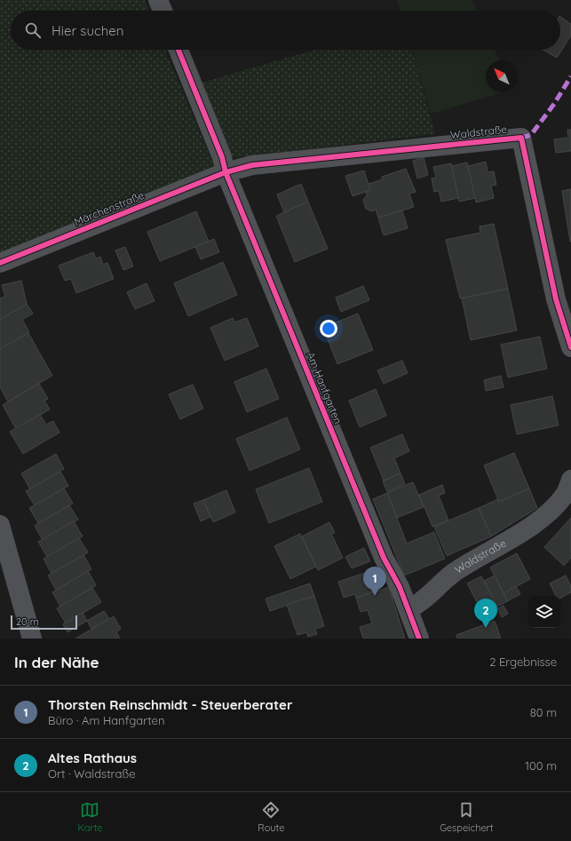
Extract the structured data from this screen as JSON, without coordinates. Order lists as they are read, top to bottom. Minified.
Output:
{"streets":{"street":["Waldstraße","Märchenstraße","Am Hanfgarten"]},"crossings":[["Waldstraße","Märchenstraße"],["Waldstraße","Am Hanfgarten"],["Märchenstraße","Am Hanfgarten"]],"scale_bar":"20 m","north":"top left","page":{"search":"Hier suchen","pins":["1","2"],"scale":"20 m","heading":["In der Nähe","2 Ergebnisse"],"list":[{"mark":"1","name":"Thorsten Reinschmidt - Steuerberater","note":"Büro · Am Hanfgarten","value":"80 m"},{"mark":"2","name":"Altes Rathaus","note":"Ort · Waldstraße","value":"100 m"}],"nav":["Karte","Route","Gespeichert"]}}
